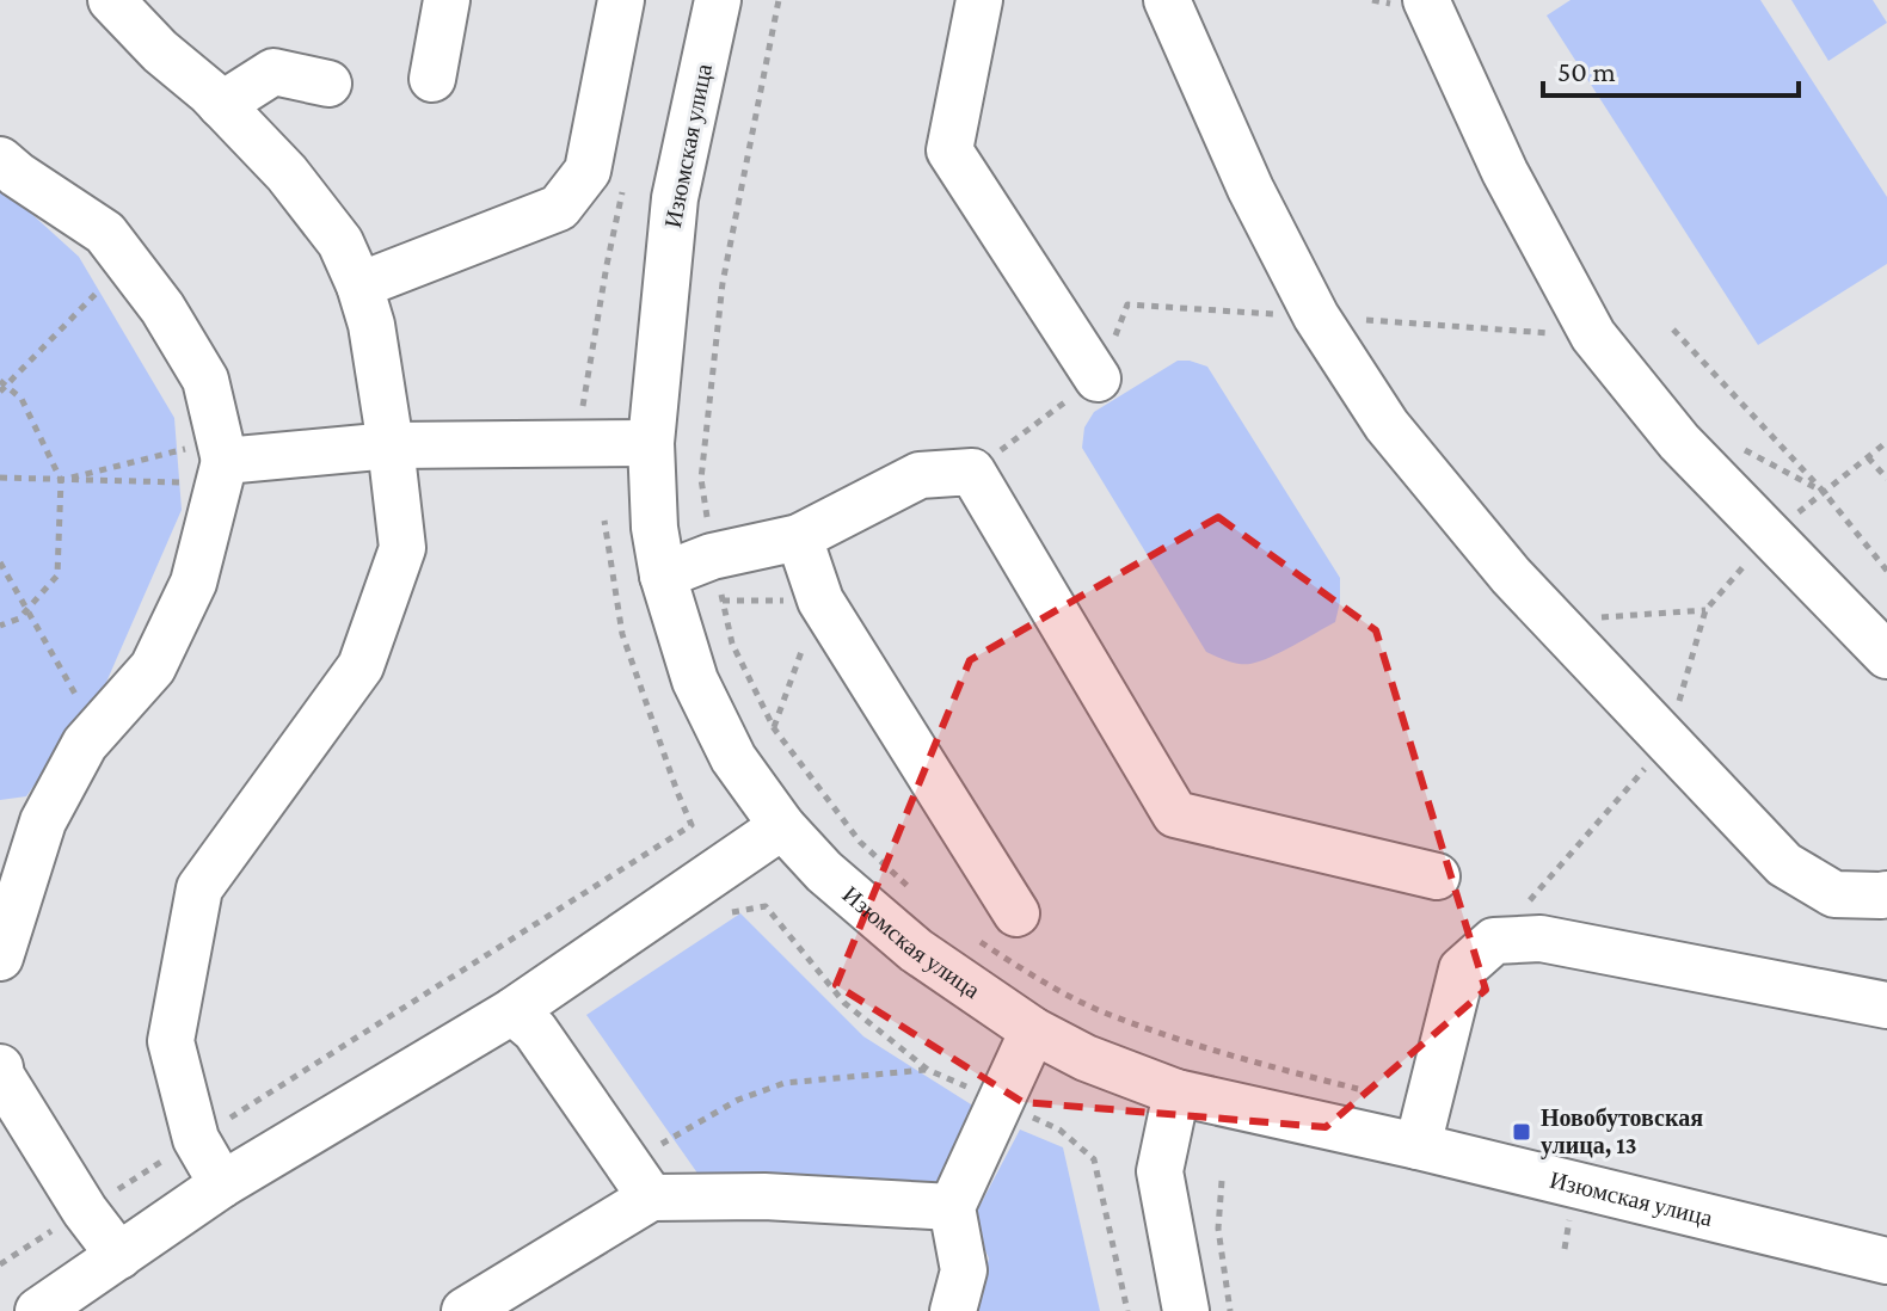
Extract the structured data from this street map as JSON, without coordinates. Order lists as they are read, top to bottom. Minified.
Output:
{"streets":{"street":["Изюмская улица"]},"places":{"transit":["Новобутовская улица, 13"]},"scale_bar":"50 m"}
